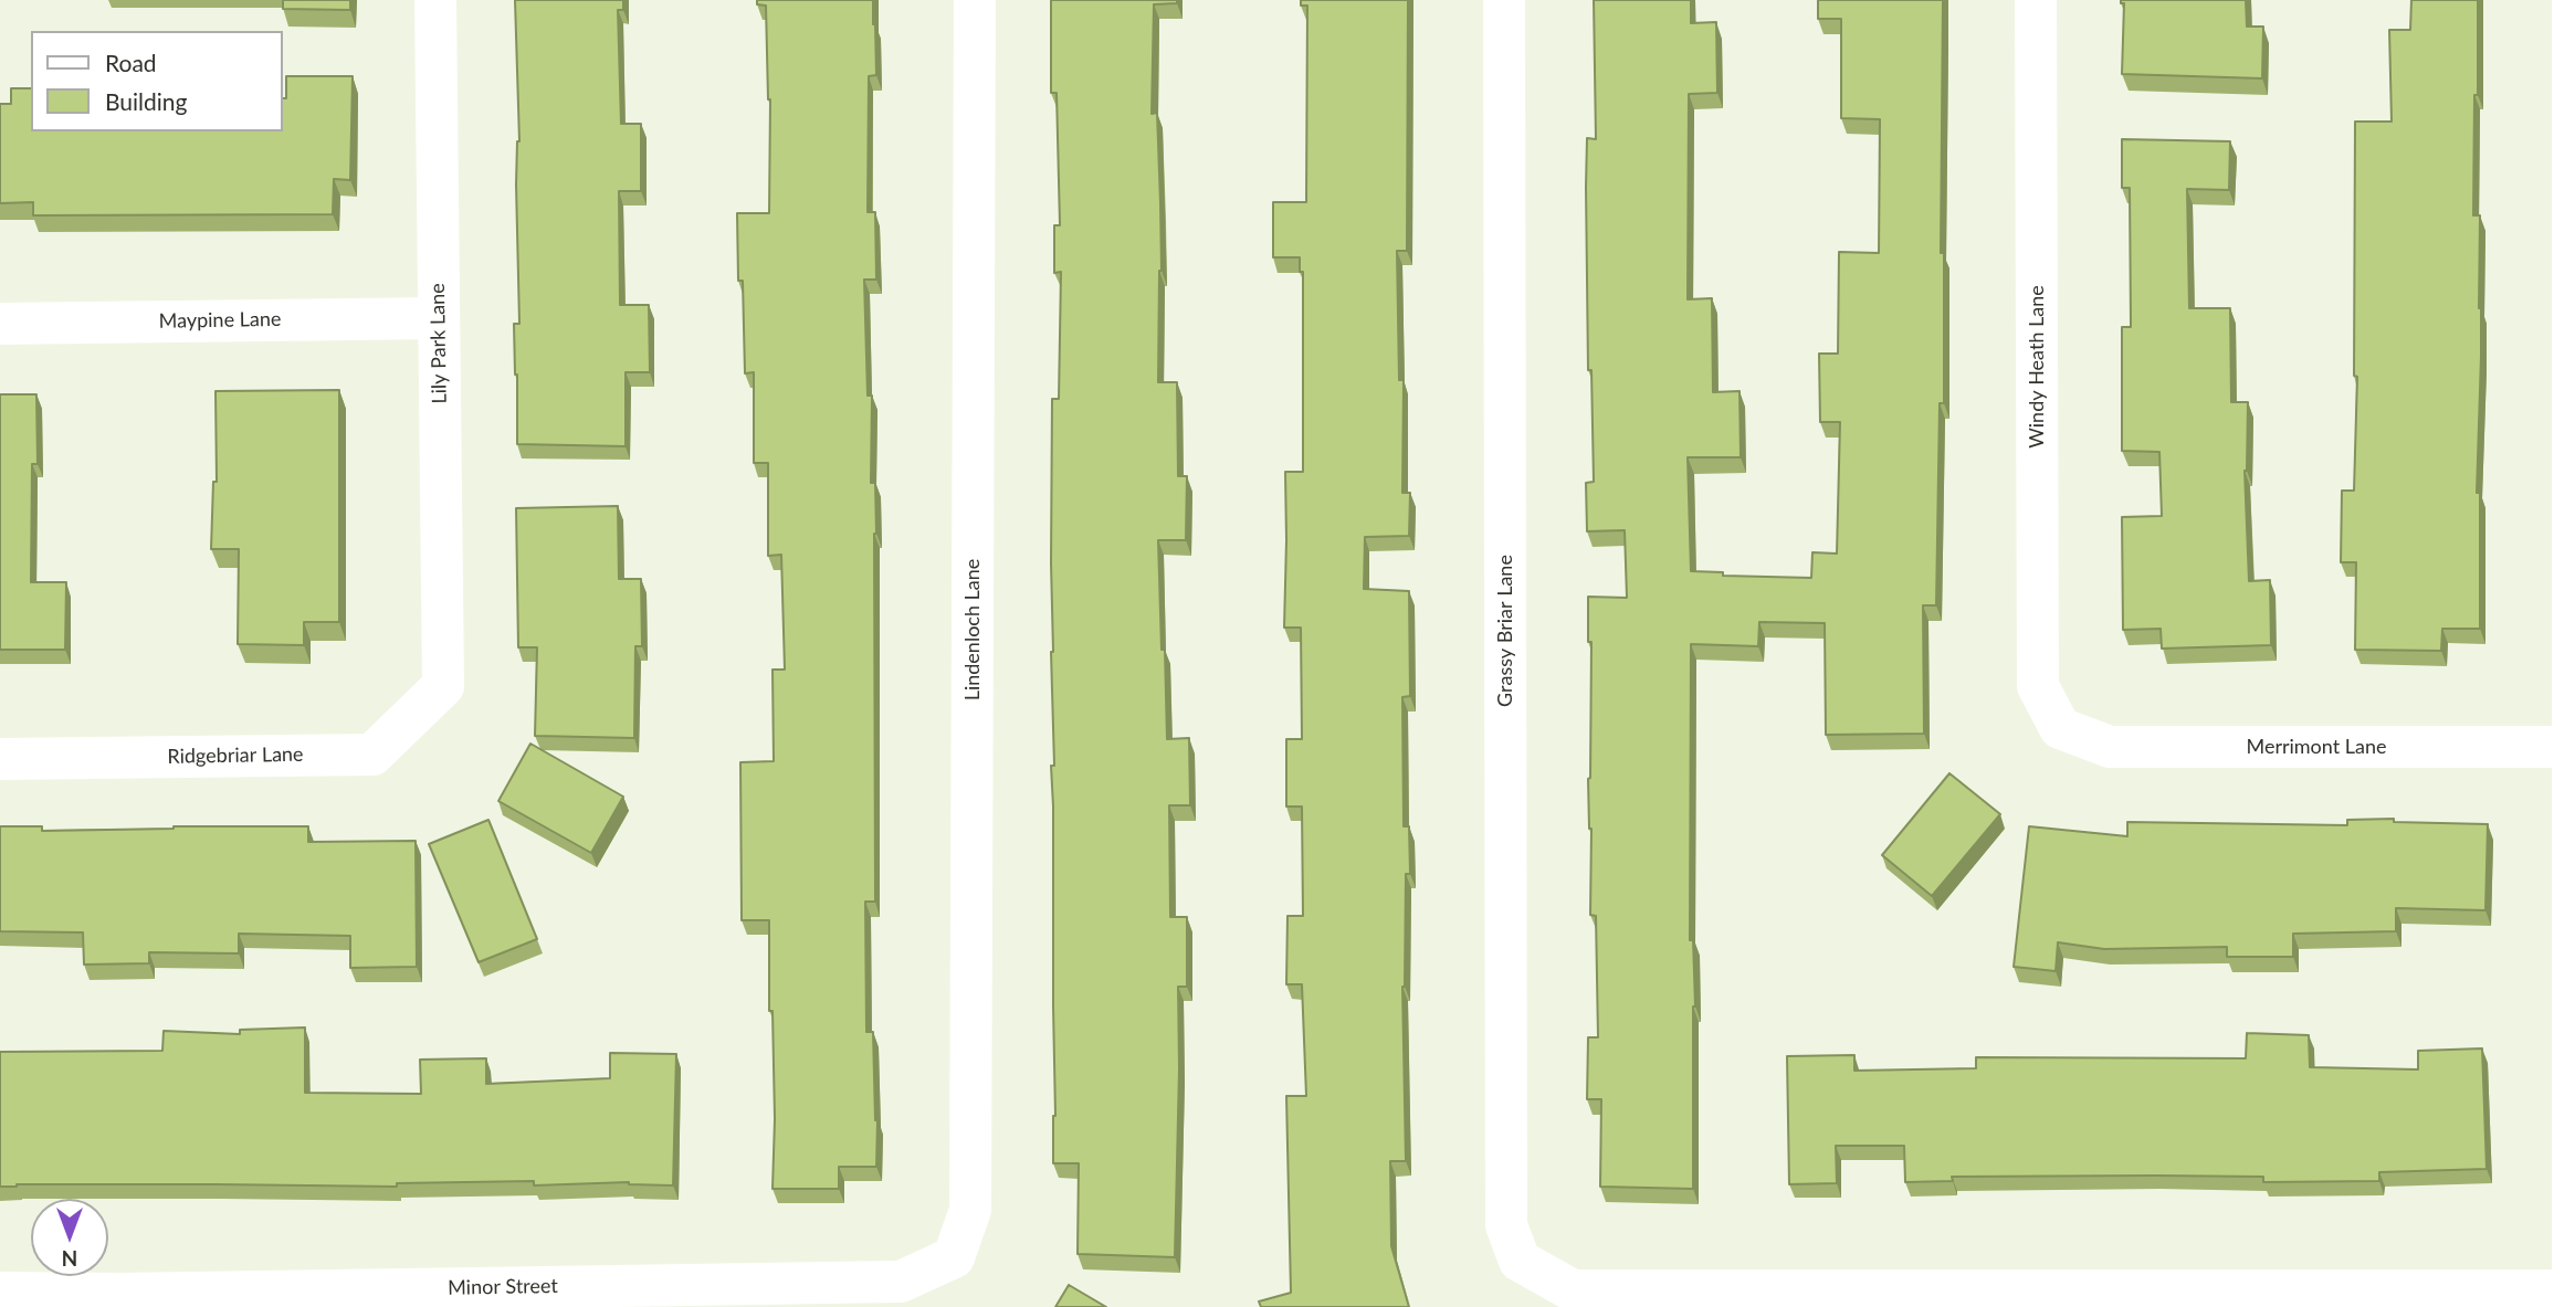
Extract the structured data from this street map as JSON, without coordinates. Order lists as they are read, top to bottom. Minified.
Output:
{"streets":{"street":["Maypine Lane","Lily Park Lane","Windy Heath Lane","Lindenloch Lane","Grassy Briar Lane","Merrimont Lane","Ridgebriar Lane","Minor Street"]},"crossings":[["Maypine Lane","Lily Park Lane"],["Lily Park Lane","Ridgebriar Lane"],["Windy Heath Lane","Merrimont Lane"],["Lindenloch Lane","Minor Street"]],"legend":["Road","Building"],"north":"bottom"}
